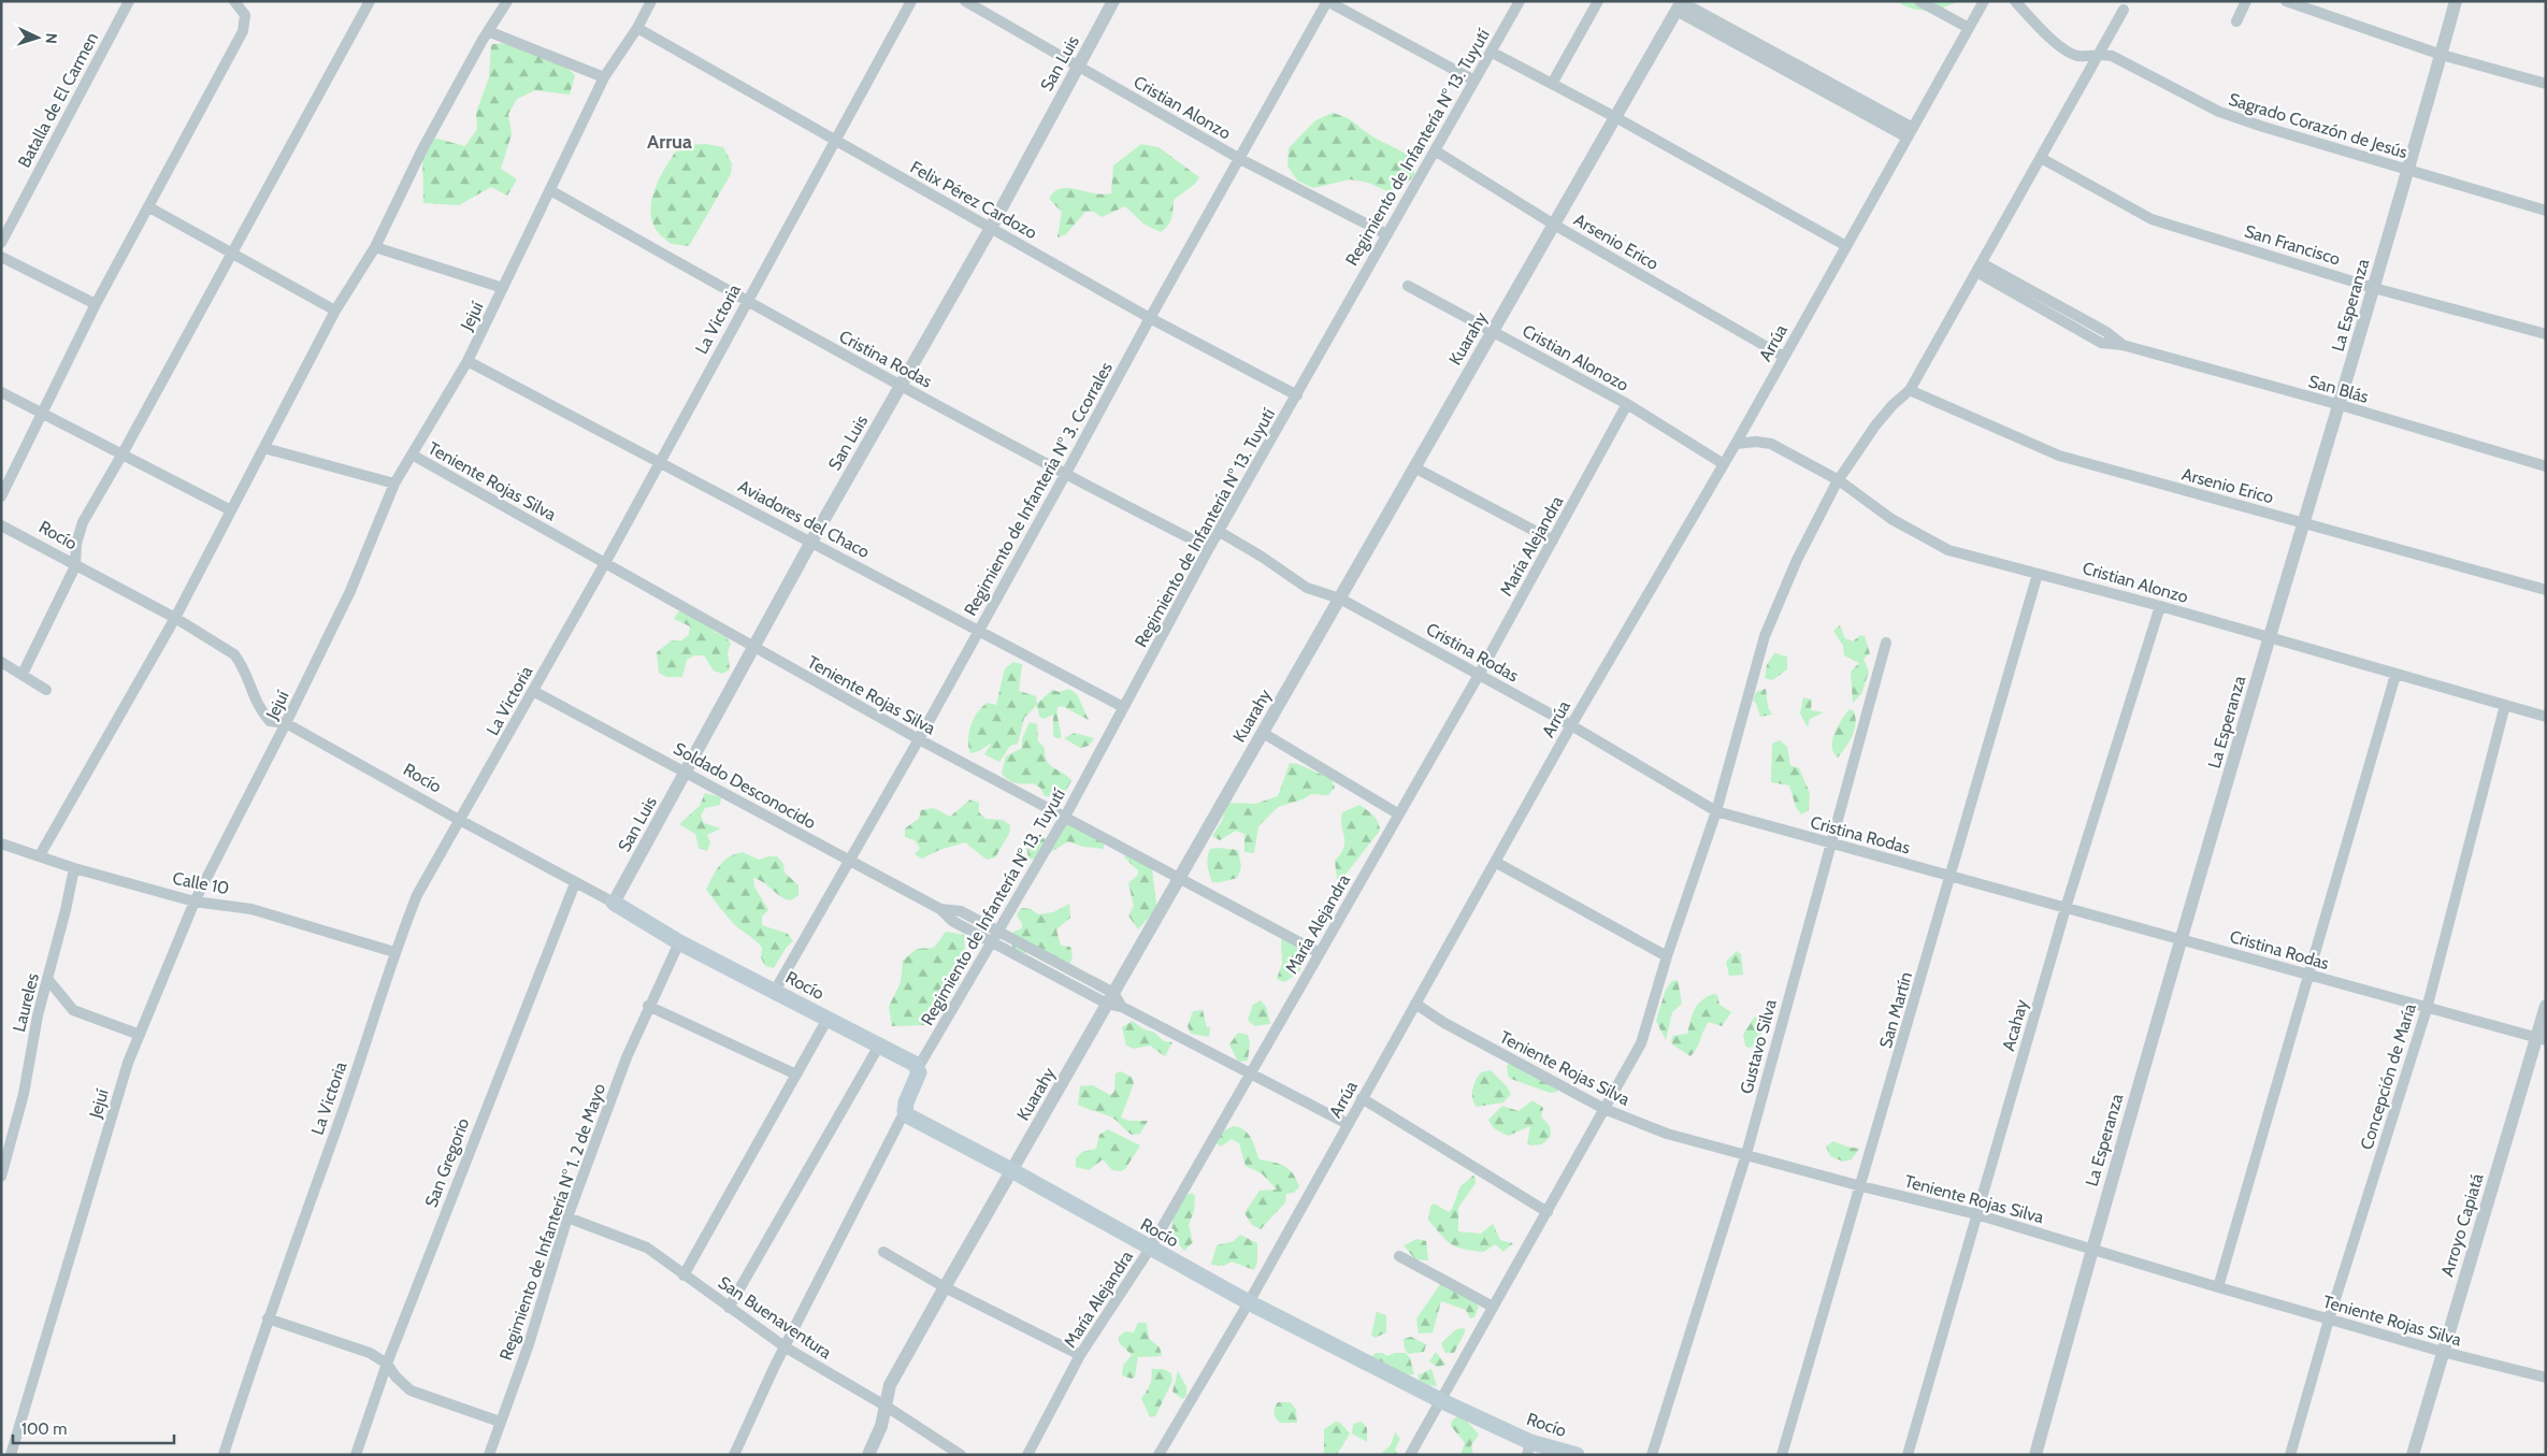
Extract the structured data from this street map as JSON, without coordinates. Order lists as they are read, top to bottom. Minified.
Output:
{"streets":{"main road":["Rocío"],"street":["San Luis","Batalla de El Carmen","Cristian Alonzo","Sagrado Corazón de Jesús","Regimiento de Infantería N° 13. Tuyutí","Felix Pérez Cardozo","Arsenio Erico","San Francisco","La Esperanza","Jejuí","La Victoria","Kuarahy","Arrúa","Cristian Alonozo","Cristina Rodas","San Blás","Teniente Rojas Silva","Regimiento de Infantería N° 3. Ccorrales","Aviadores del Chaco","María Alejandra","Soldado Desconocido","Calle 10","Laureles","San Martín","Acahay","Gustavo Silva","Concepción de María","San Gregorio","Regimiento de Infantería N° 1. 2 de Mayo","Arroyo Capiatá","San Buenaventura"]},"crossings":[["San Luis","Cristian Alonzo"],["San Luis","Felix Pérez Cardozo"],["San Luis","Cristina Rodas"],["San Luis","Teniente Rojas Silva"],["San Luis","Aviadores del Chaco"],["San Luis","Rocío"],["San Luis","Soldado Desconocido"],["Cristian Alonzo","Regimiento de Infantería N° 13. Tuyutí"],["Cristian Alonzo","La Esperanza"],["Cristian Alonzo","Arrúa"],["Cristian Alonzo","Regimiento de Infantería N° 3. Ccorrales"],["Cristian Alonzo","San Martín"],["Cristian Alonzo","Acahay"],["Cristian Alonzo","Concepción de María"],["Sagrado Corazón de Jesús","La Esperanza"],["Regimiento de Infantería N° 13. Tuyutí","Felix Pérez Cardozo"],["Regimiento de Infantería N° 13. Tuyutí","Arsenio Erico"],["Regimiento de Infantería N° 13. Tuyutí","Cristina Rodas"],["Regimiento de Infantería N° 13. Tuyutí","Teniente Rojas Silva"],["Regimiento de Infantería N° 13. Tuyutí","Aviadores del Chaco"],["Regimiento de Infantería N° 13. Tuyutí","Rocío"],["Regimiento de Infantería N° 13. Tuyutí","Soldado Desconocido"],["Felix Pérez Cardozo","Jejuí"],["Felix Pérez Cardozo","La Victoria"],["Felix Pérez Cardozo","Regimiento de Infantería N° 3. Ccorrales"],["Arsenio Erico","La Esperanza"],["Arsenio Erico","Kuarahy"],["Arsenio Erico","Arrúa"],["San Francisco","La Esperanza"],["La Esperanza","Cristina Rodas"],["La Esperanza","San Blás"],["La Esperanza","Teniente Rojas Silva"],["Jejuí","Cristina Rodas"],["Jejuí","Teniente Rojas Silva"],["Jejuí","Aviadores del Chaco"],["Jejuí","Rocío"],["Jejuí","Calle 10"],["La Victoria","Cristina Rodas"],["La Victoria","Teniente Rojas Silva"],["La Victoria","Aviadores del Chaco"],["La Victoria","Rocío"],["La Victoria","Soldado Desconocido"],["La Victoria","Calle 10"],["Kuarahy","Cristian Alonozo"],["Kuarahy","Cristina Rodas"],["Kuarahy","Teniente Rojas Silva"],["Kuarahy","Rocío"],["Kuarahy","Soldado Desconocido"],["Kuarahy","San Buenaventura"],["Arrúa","Cristian Alonozo"],["Arrúa","Cristina Rodas"],["Arrúa","Teniente Rojas Silva"],["Arrúa","Rocío"],["Arrúa","Soldado Desconocido"],["Cristian Alonozo","María Alejandra"],["Cristina Rodas","Regimiento de Infantería N° 3. Ccorrales"],["Cristina Rodas","María Alejandra"],["Cristina Rodas","San Martín"],["Cristina Rodas","Acahay"],["Cristina Rodas","Gustavo Silva"],["Cristina Rodas","Concepción de María"],["Cristina Rodas","Arroyo Capiatá"],["Teniente Rojas Silva","Regimiento de Infantería N° 3. Ccorrales"],["Teniente Rojas Silva","María Alejandra"],["Teniente Rojas Silva","San Martín"],["Teniente Rojas Silva","Acahay"],["Teniente Rojas Silva","Gustavo Silva"],["Teniente Rojas Silva","Concepción de María"],["Teniente Rojas Silva","Arroyo Capiatá"],["Regimiento de Infantería N° 3. Ccorrales","Aviadores del Chaco"],["Regimiento de Infantería N° 3. Ccorrales","Rocío"],["Regimiento de Infantería N° 3. Ccorrales","Soldado Desconocido"],["Rocío","María Alejandra"],["Rocío","San Gregorio"],["Rocío","Regimiento de Infantería N° 1. 2 de Mayo"],["María Alejandra","Soldado Desconocido"],["Calle 10","Laureles"],["Regimiento de Infantería N° 1. 2 de Mayo","San Buenaventura"]],"districts":["Arrua"],"scale_bar":"100 m","north":"right"}
